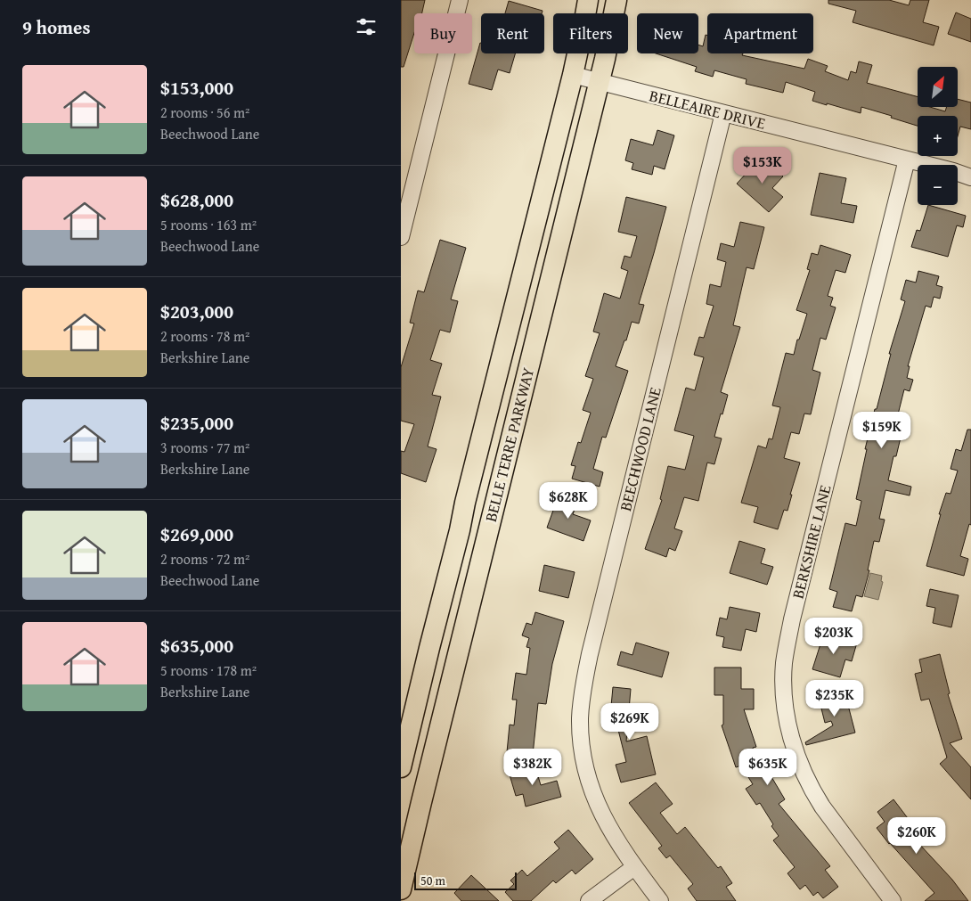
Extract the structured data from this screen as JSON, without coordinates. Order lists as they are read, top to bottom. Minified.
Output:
{"streets":{"main road":["BELLE TERRE PARKWAY"],"street":["BELLEAIRE DRIVE","BEECHWOOD LANE","BERKSHIRE LANE"]},"crossings":[["BELLEAIRE DRIVE","BELLE TERRE PARKWAY"],["BELLEAIRE DRIVE","BEECHWOOD LANE"],["BELLEAIRE DRIVE","BERKSHIRE LANE"]],"scale_bar":"50 m","north":"top right","page":{"heading":"9 homes","chip":["Buy","Rent","Filters","New","Apartment"],"list":[{"name":"$153,000","note":"2 rooms · 56 m² · Beechwood Lane"},{"name":"$628,000","note":"5 rooms · 163 m² · Beechwood Lane"},{"name":"$203,000","note":"2 rooms · 78 m² · Berkshire Lane"},{"name":"$235,000","note":"3 rooms · 77 m² · Berkshire Lane"},{"name":"$269,000","note":"2 rooms · 72 m² · Beechwood Lane"},{"name":"$635,000","note":"5 rooms · 178 m² · Berkshire Lane"}],"map_buttons":["+","−"],"price":["$153K","$159K","$628K","$203K","$235K","$269K","$382K","$635K","$260K"],"scale":"50 m"}}
